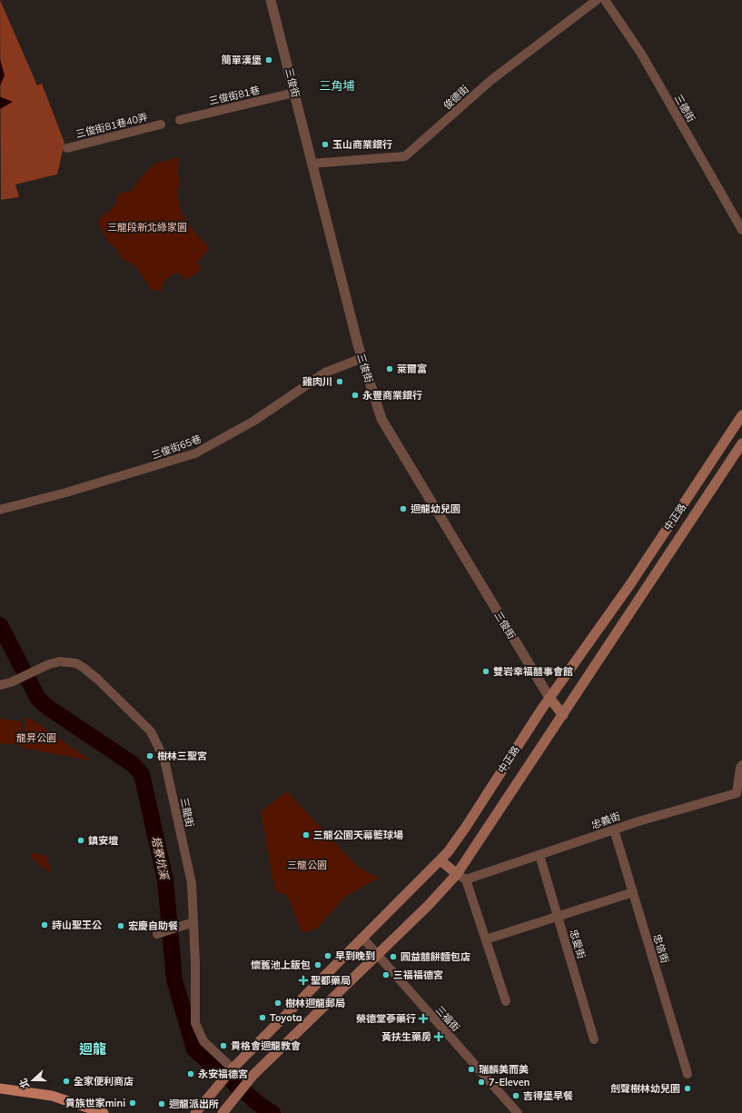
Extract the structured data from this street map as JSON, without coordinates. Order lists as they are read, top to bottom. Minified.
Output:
{"streets":{"main road":["中正路"],"street":["三俊街","三俊街81巷","俊德街","三德街","三俊街81巷40弄","三俊街65巷","三龍街","忠義街","忠愛街","忠信街","三福街"]},"crossings":[["三俊街","三俊街81巷"],["三俊街","俊德街"],["三俊街","三俊街65巷"],["三俊街","中正路"],["中正路","三龍街"],["中正路","忠義街"],["中正路","三福街"],["忠義街","忠愛街"],["忠義街","忠信街"]],"districts":["三角埔","迴龍"],"water":["塔寮坑溪"],"parks":["三龍段新北綠家園","龍昇公園","三龍公園"],"places":{"other":["簡單漢堡","玉山商業銀行","萊爾富","雞肉川","永豐商業銀行","迴龍幼兒園","雙岩幸福囍事會館","樹林三聖宮","三龍公園天幕籃球場","鎮安壇","詩山聖王公","宏慶自助餐","早到晚到","圓益囍餅麵包店","懷舊池上飯包","三福福德宮","樹林迴龍郵局","Toyota","貴格會迴龍教會","瑞麟美而美","永安福德宮","全家便利商店","7-Eleven","劍聲樹林幼兒園","吉得堡早餐","貴族世家mini","迴龍派出所"],"health":["聖都藥局","榮德堂蔘藥行","黃扶生藥房"]},"north":"left"}
